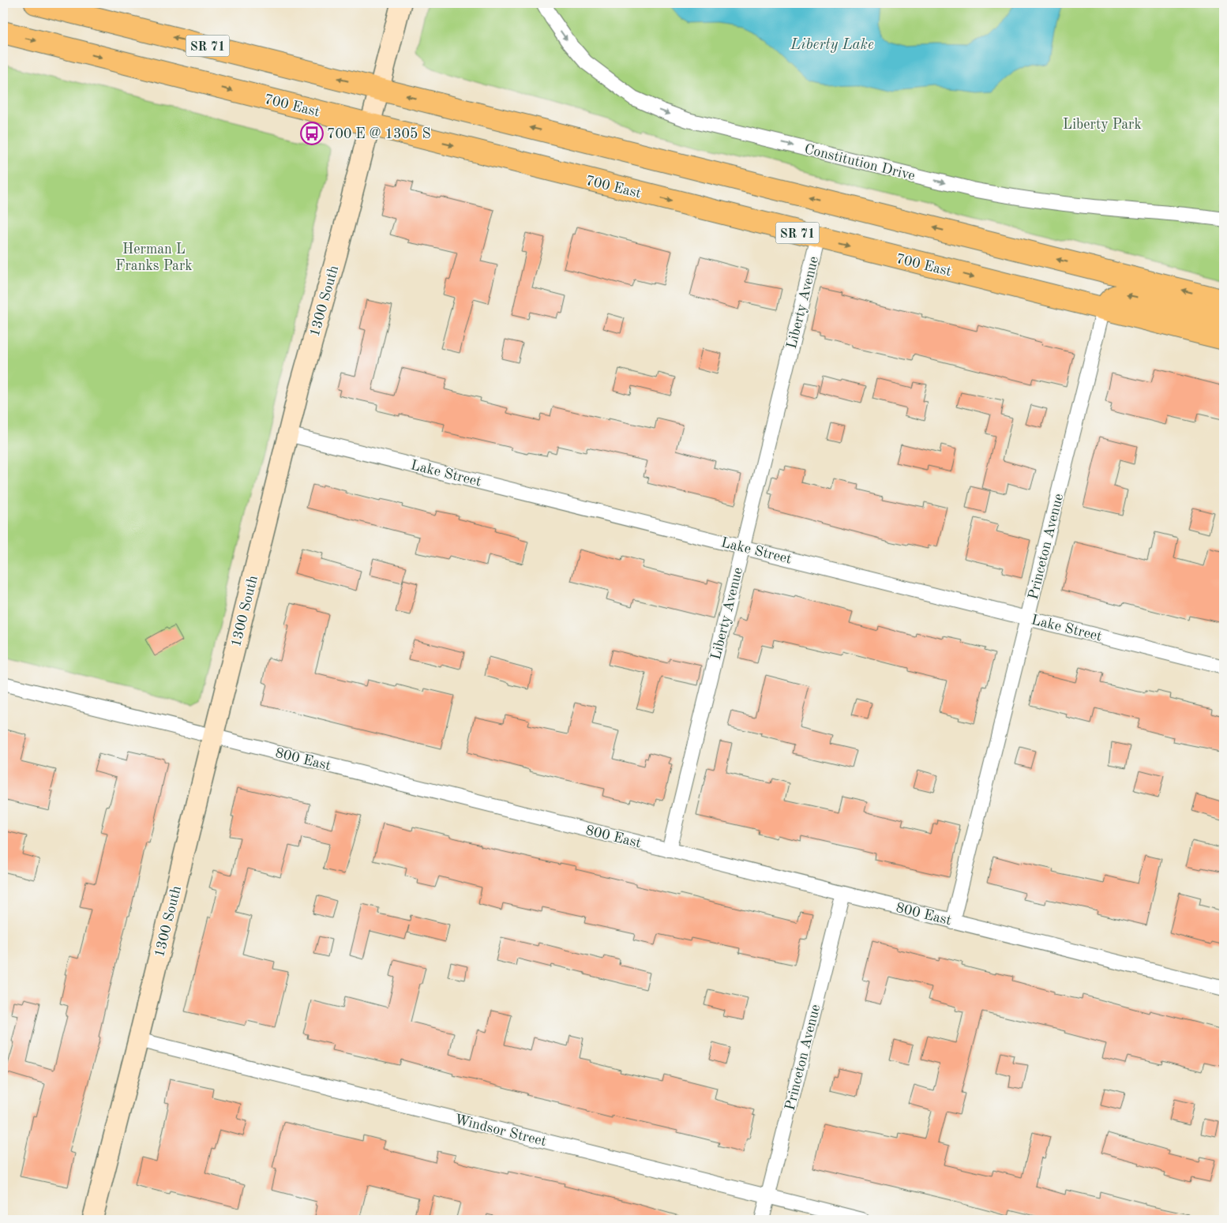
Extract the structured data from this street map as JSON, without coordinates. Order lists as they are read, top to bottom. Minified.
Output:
{"streets":{"main road":["SR 71","700 East"],"street":["Constitution Drive","1300 South","Liberty Avenue","Lake Street","Princeton Avenue","800 East","Windsor Street"]},"crossings":[["SR 71","1300 South"],["700 East","1300 South"],["700 East","Liberty Avenue"],["700 East","Princeton Avenue"],["1300 South","Lake Street"],["1300 South","800 East"],["1300 South","Windsor Street"],["Liberty Avenue","Lake Street"],["Liberty Avenue","800 East"],["Lake Street","Princeton Avenue"],["Princeton Avenue","800 East"],["Princeton Avenue","Windsor Street"]],"one_way":["Constitution Drive"],"water":["Liberty Lake"],"parks":["Liberty Park","Herman L Franks Park"],"places":{"bus stop":["700 E @ 1305 S"]}}
